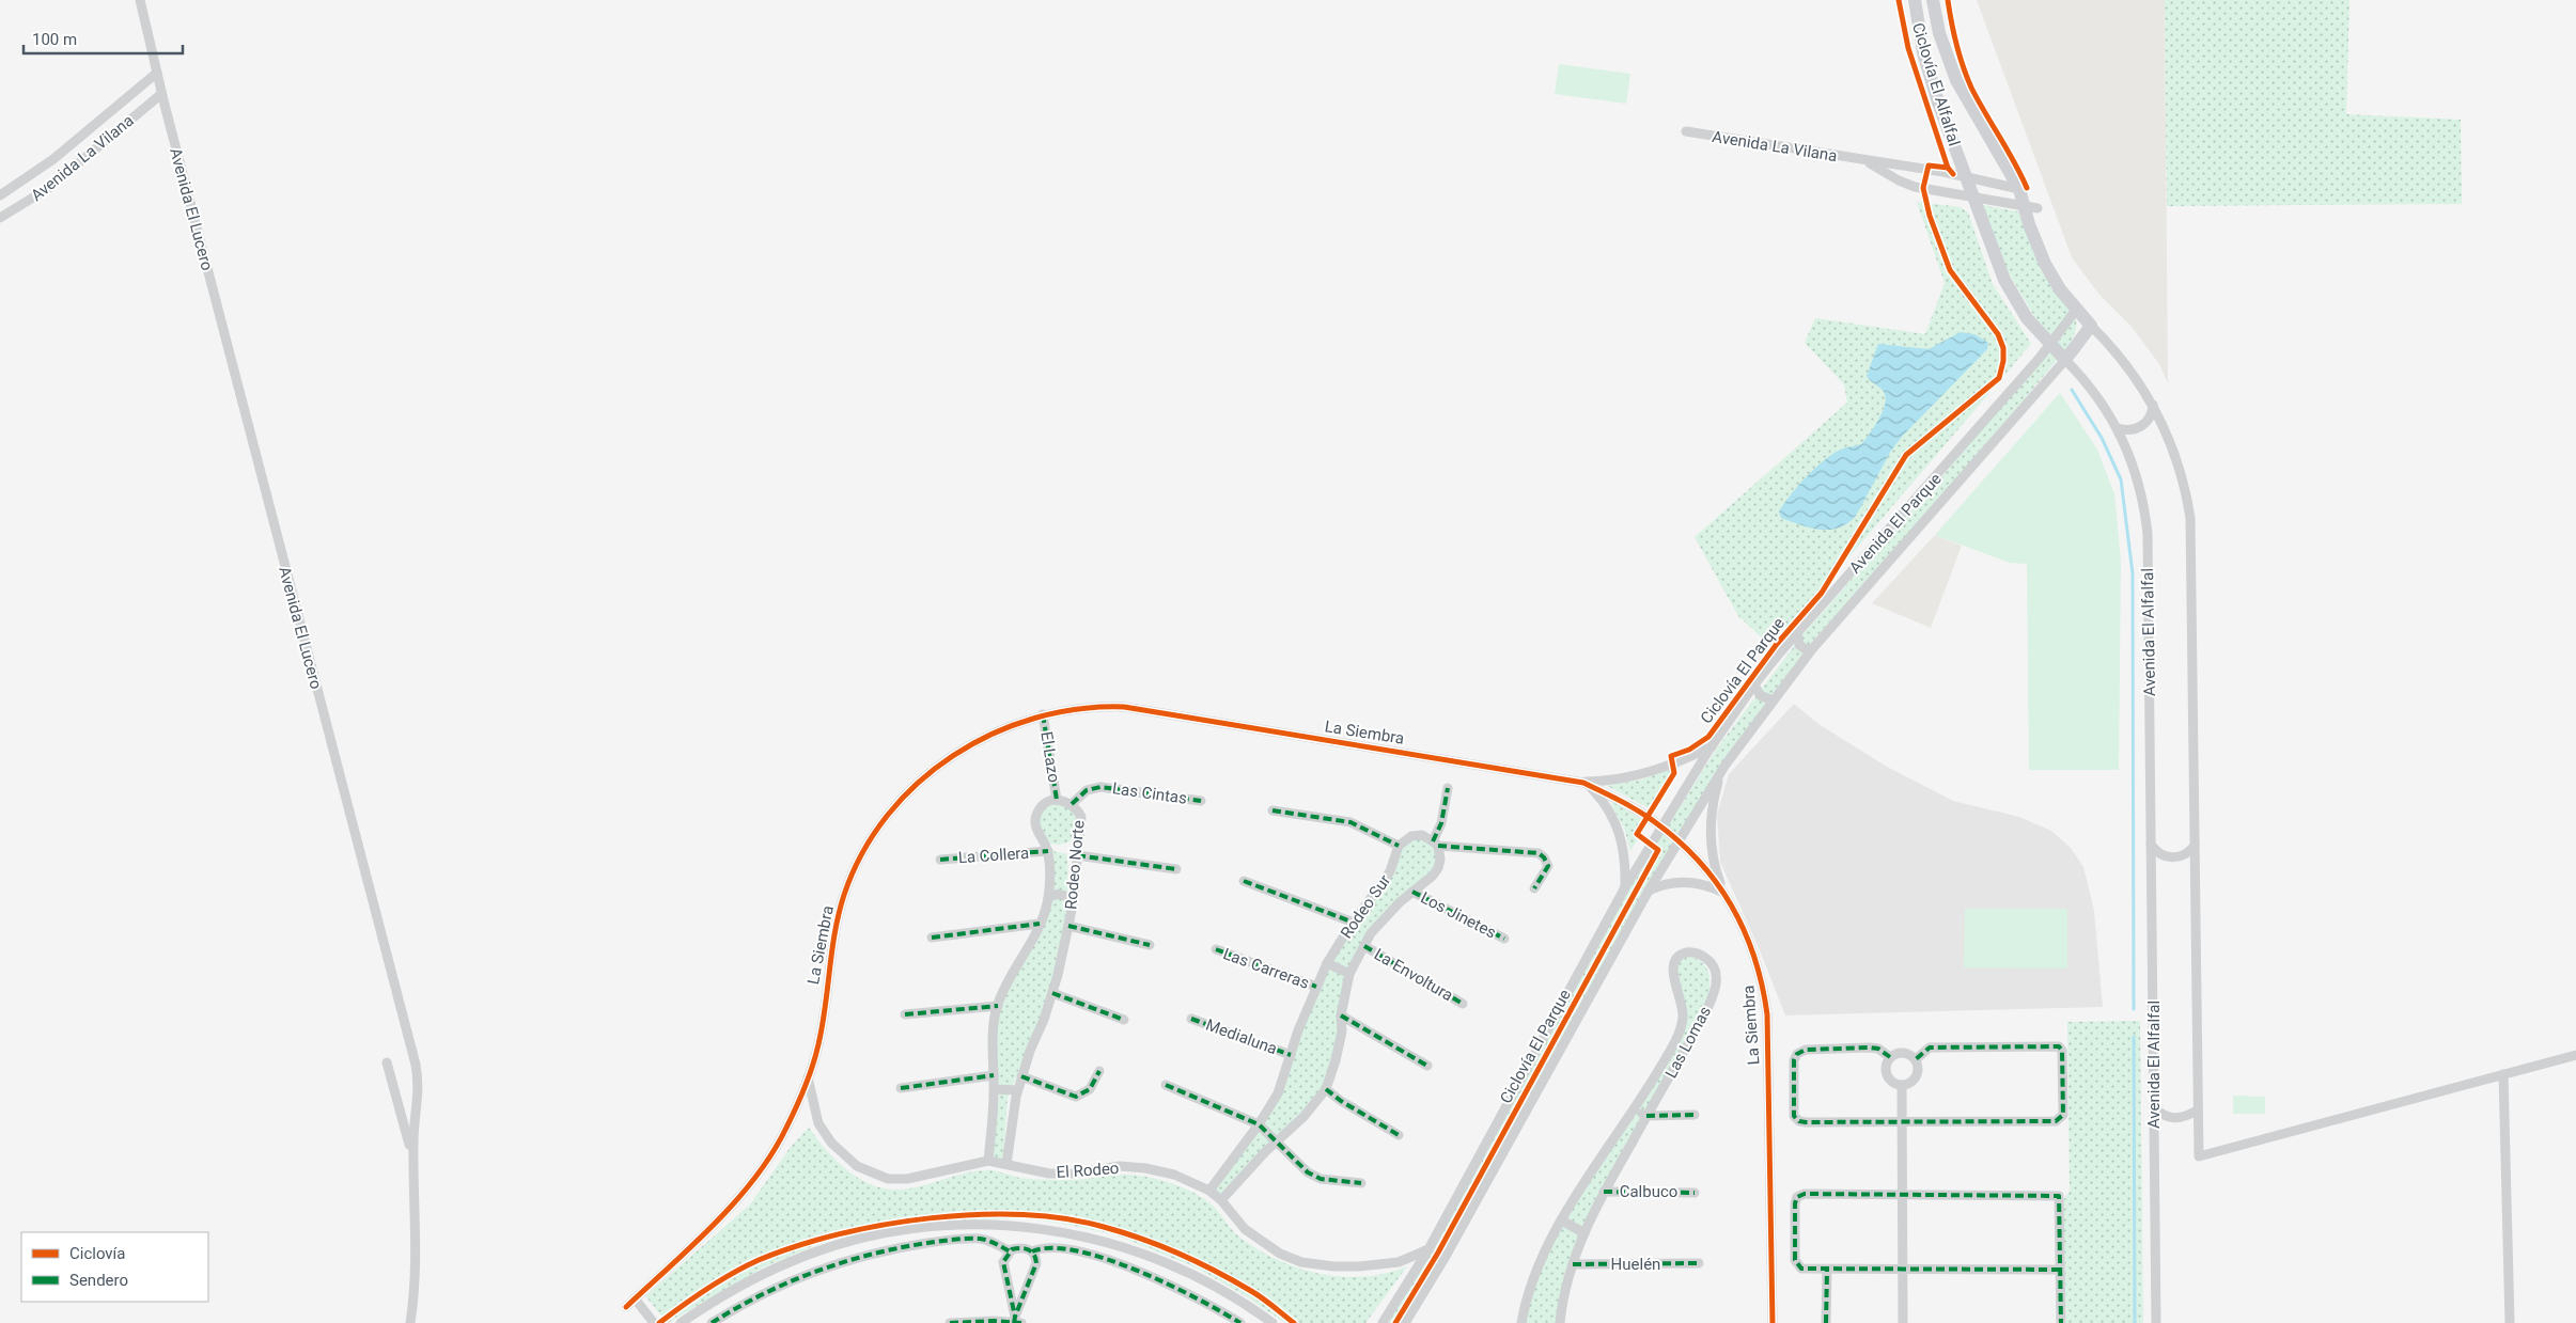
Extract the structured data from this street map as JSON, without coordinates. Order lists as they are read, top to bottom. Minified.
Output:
{"streets":{"street":["Avenida La Vilana","Avenida El Lucero","Avenida El Parque","Avenida El Alfalfal","La Siembra","El Lazo","Las Cintas","La Collera","Rodeo Norte","Rodeo Sur","Los Jinetes","Las Carreras","La Envoltura","Medialuna","Las Lomas","El Rodeo","Calbuco","Huelén"],"cycle path":["Ciclovía El Alfalfal","Ciclovía El Parque"]},"crossings":[["Avenida La Vilana","Avenida El Lucero"],["Avenida La Vilana","Avenida El Alfalfal"],["Avenida El Parque","Avenida El Alfalfal"],["Avenida El Parque","La Siembra"],["Avenida El Parque","El Rodeo"],["La Siembra","El Lazo"],["La Siembra","El Rodeo"],["El Lazo","Rodeo Norte"],["Las Cintas","Rodeo Norte"],["La Collera","Rodeo Norte"],["Rodeo Norte","El Rodeo"],["Rodeo Sur","Los Jinetes"],["Rodeo Sur","Las Carreras"],["Rodeo Sur","La Envoltura"],["Rodeo Sur","Medialuna"],["Rodeo Sur","El Rodeo"],["Las Lomas","Calbuco"],["Las Lomas","Huelén"]],"legend":["Ciclovía","Sendero"],"scale_bar":"100 m"}
